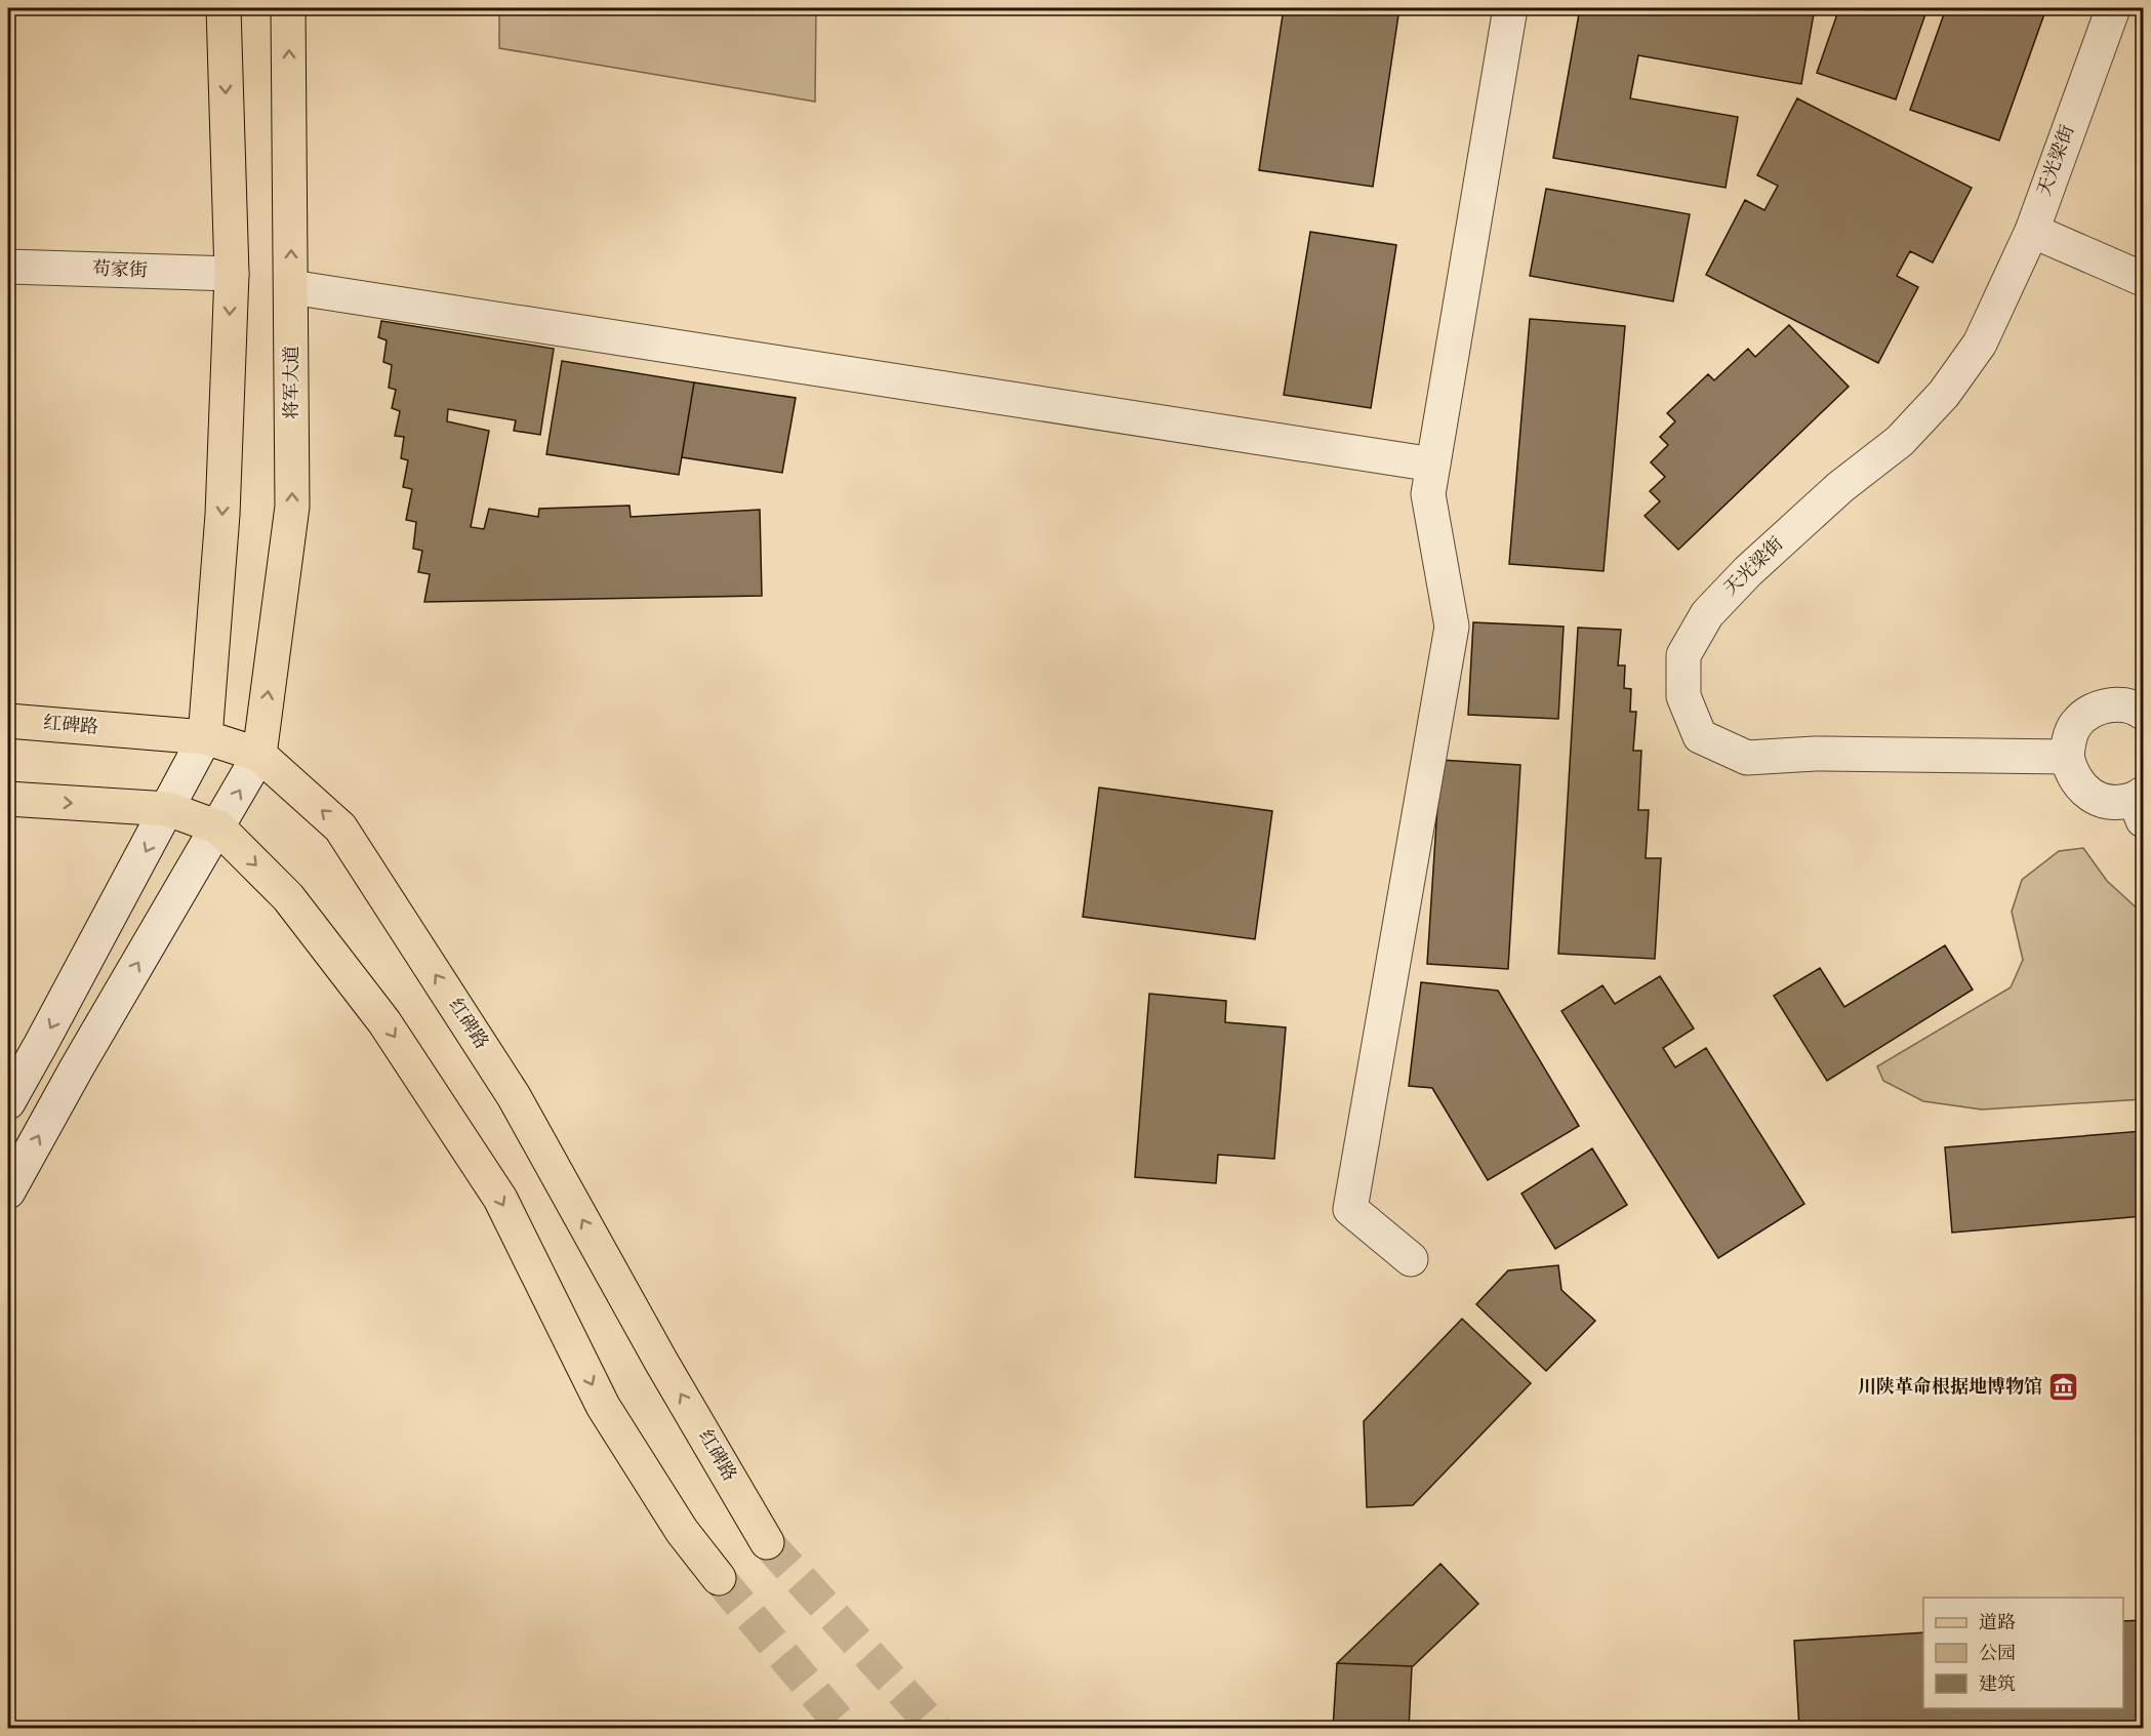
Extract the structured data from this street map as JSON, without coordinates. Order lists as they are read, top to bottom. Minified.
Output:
{"streets":{"main road":["将军大道","红碑路"],"street":["天光梁街","苟家街"]},"crossings":[["将军大道","红碑路"]],"places":{"museum":["川陕革命根据地博物馆"]},"legend":["道路","公园","建筑"]}
